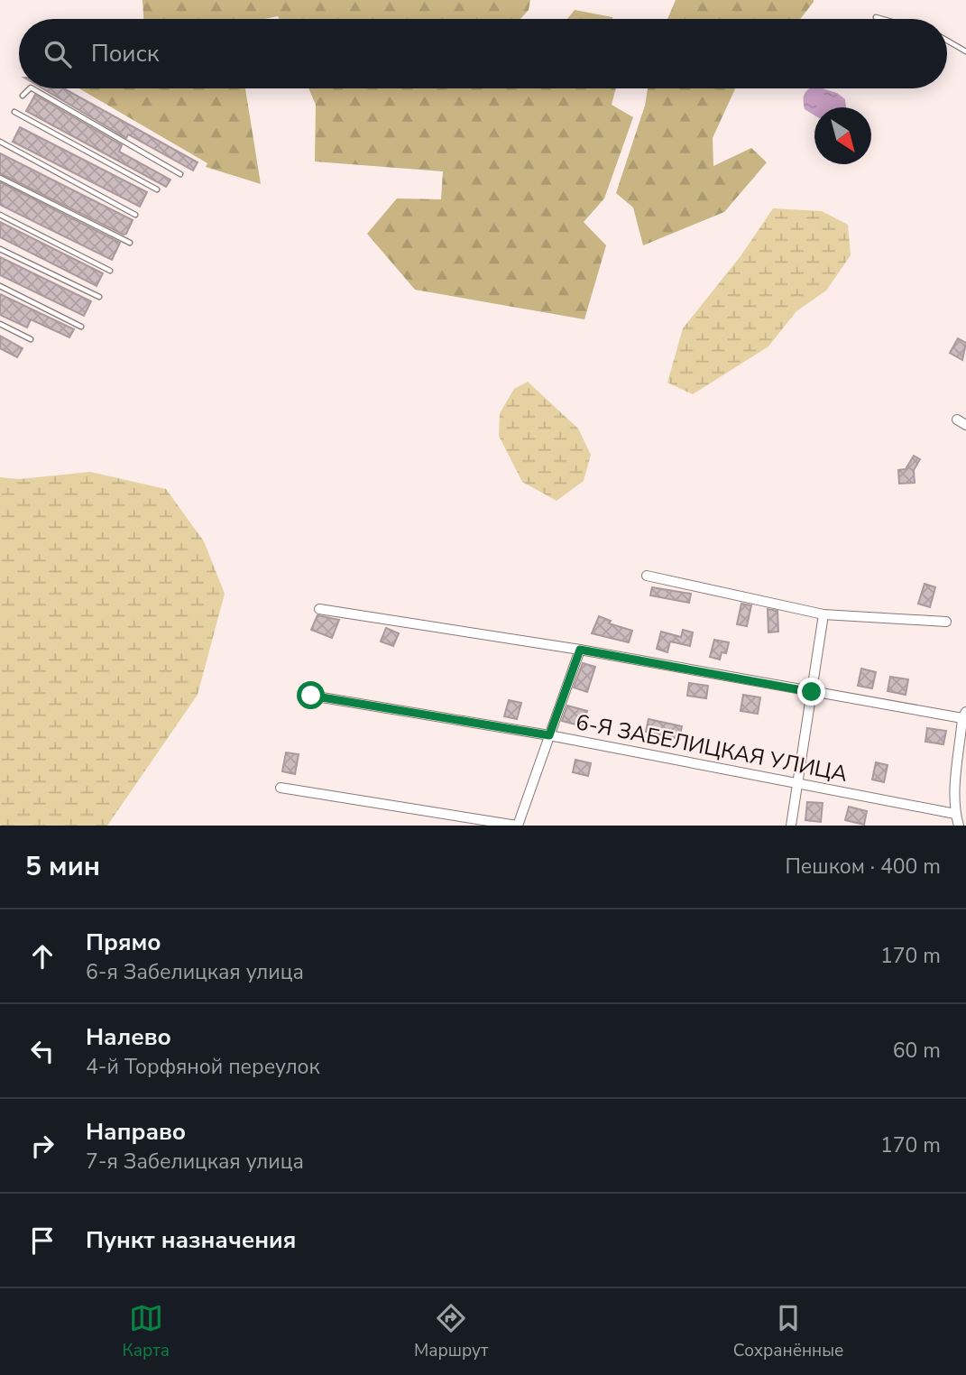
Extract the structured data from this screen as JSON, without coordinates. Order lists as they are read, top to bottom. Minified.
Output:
{"streets":{"street":["6-Я ЗАБЕЛИЦКАЯ УЛИЦА"]},"north":"bottom right","page":{"search":"Поиск","heading":["5 мин","Пешком · 400 m"],"list":[["Прямо","6-я Забелицкая улица","170 m"],["Налево","4-й Торфяной переулок","60 m"],["Направо","7-я Забелицкая улица","170 m"],"Пункт назначения"],"nav":["Карта","Маршрут","Сохранённые"]}}
